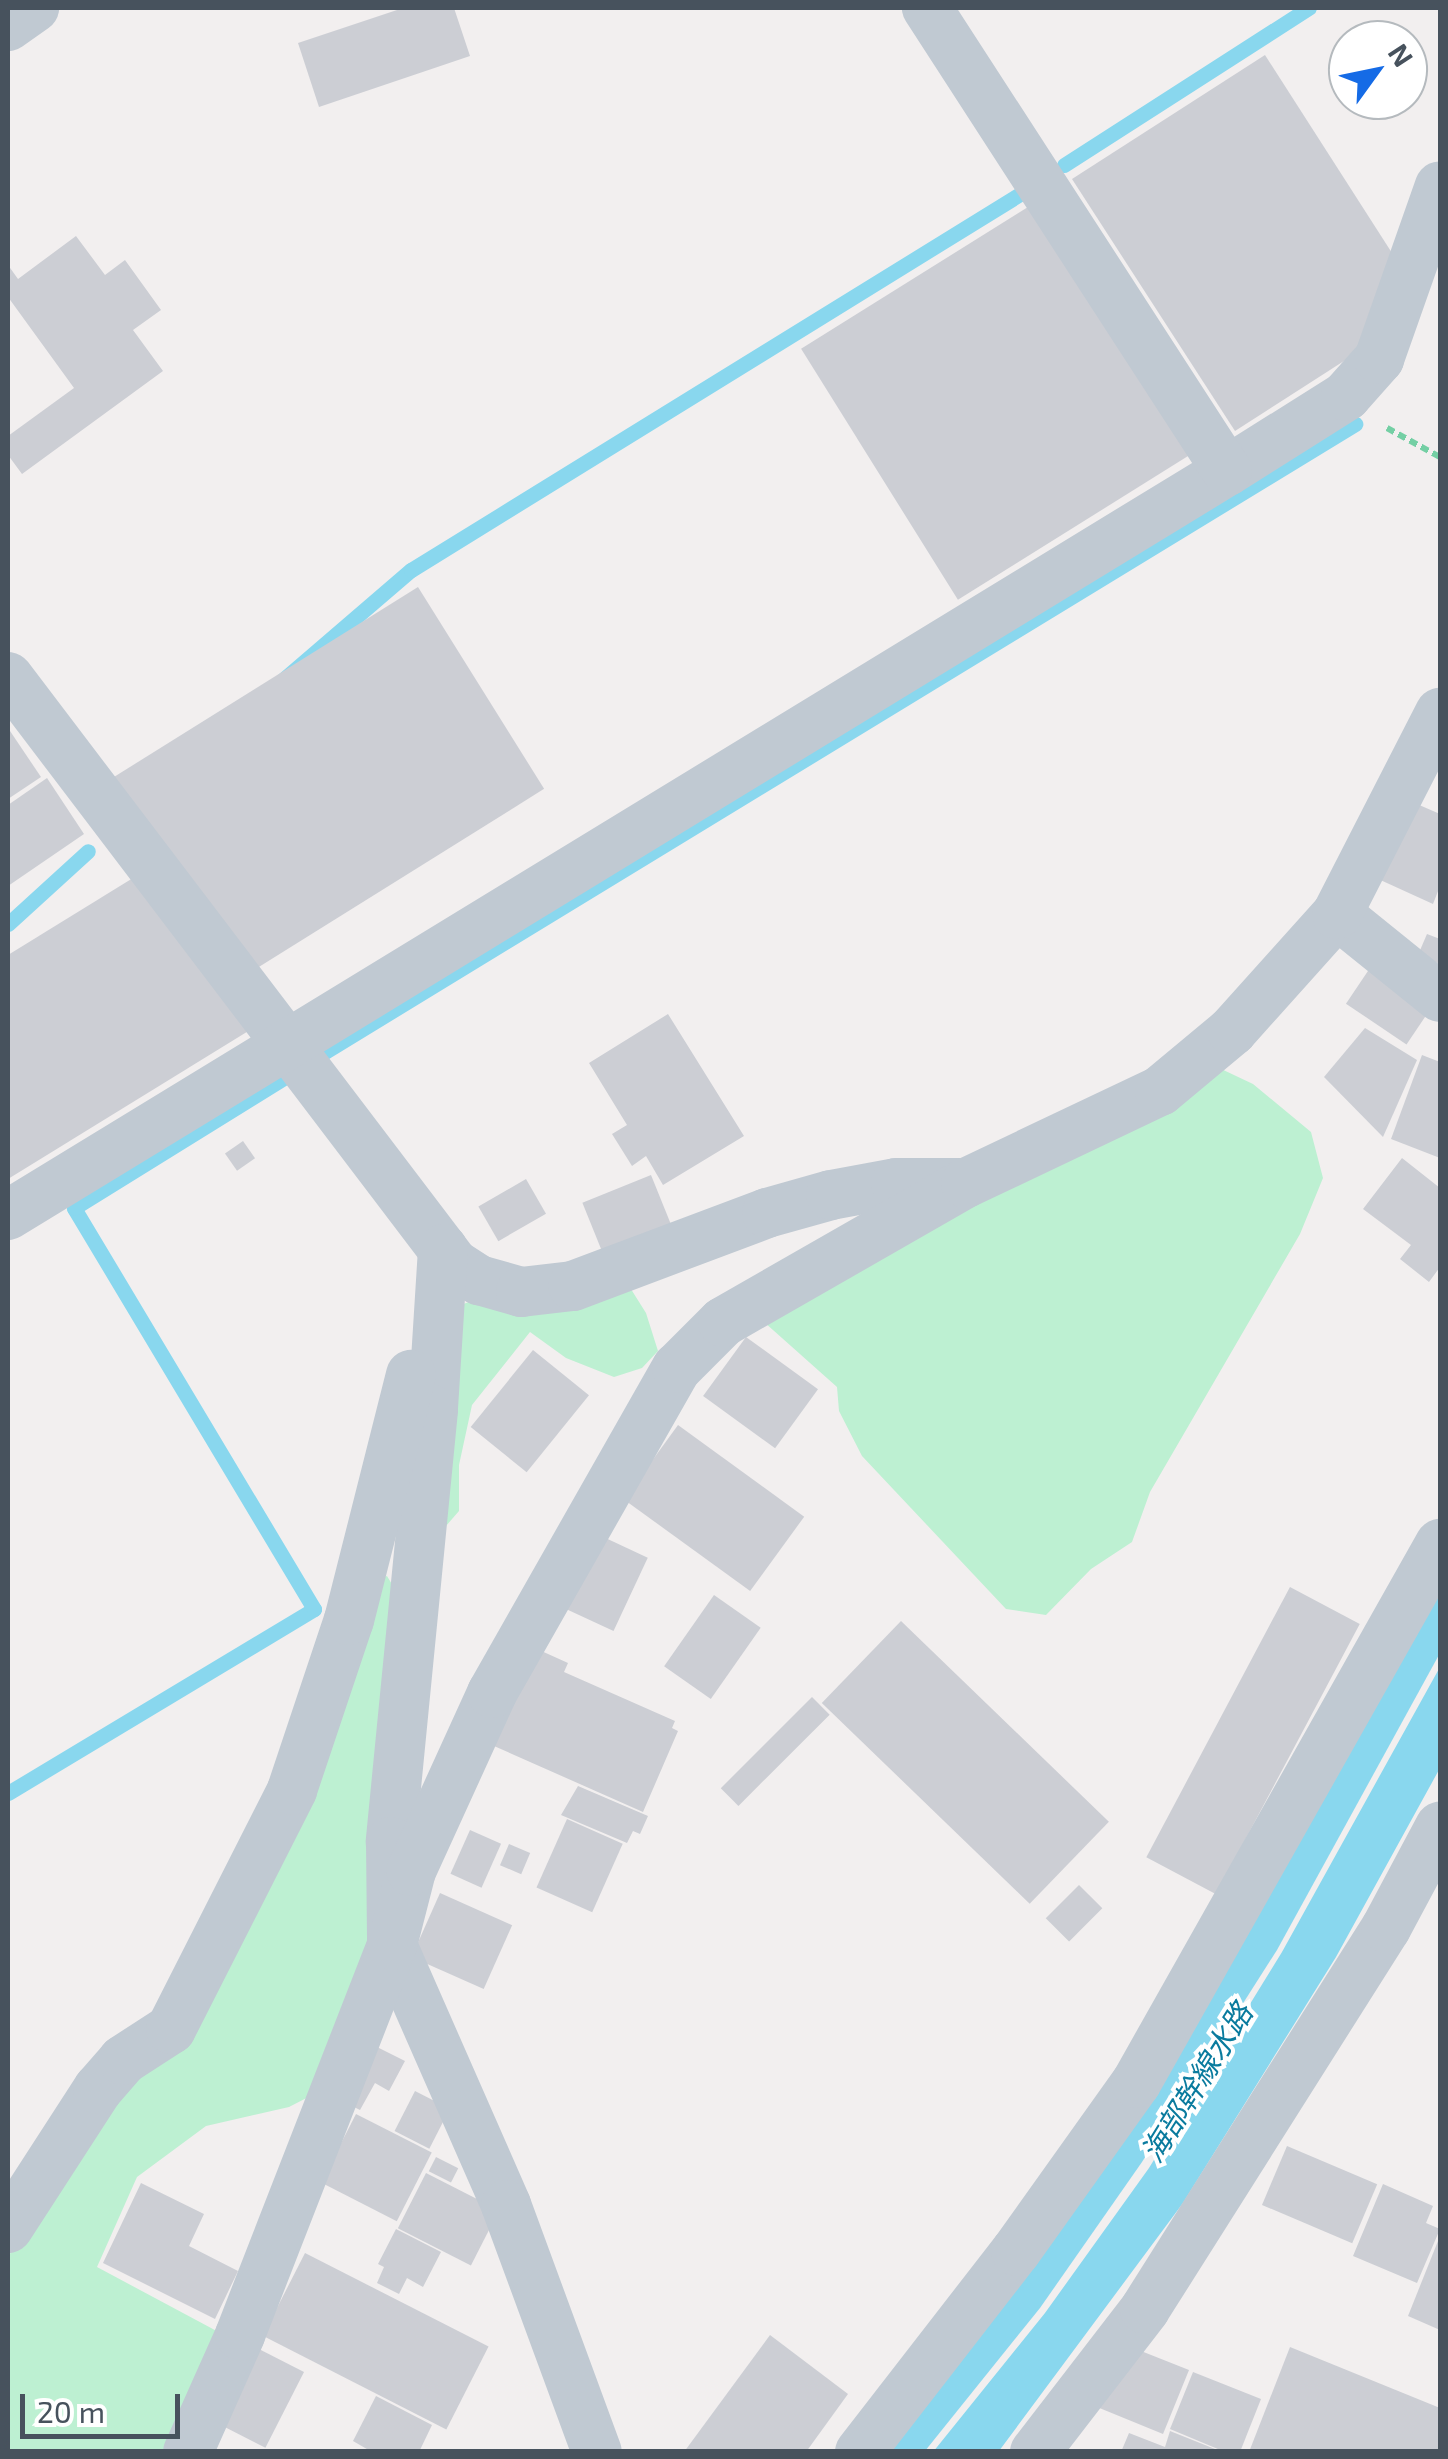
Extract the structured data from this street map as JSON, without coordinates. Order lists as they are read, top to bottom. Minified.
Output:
{"water":["海部幹線水路"],"scale_bar":"20 m","north":"top right"}
